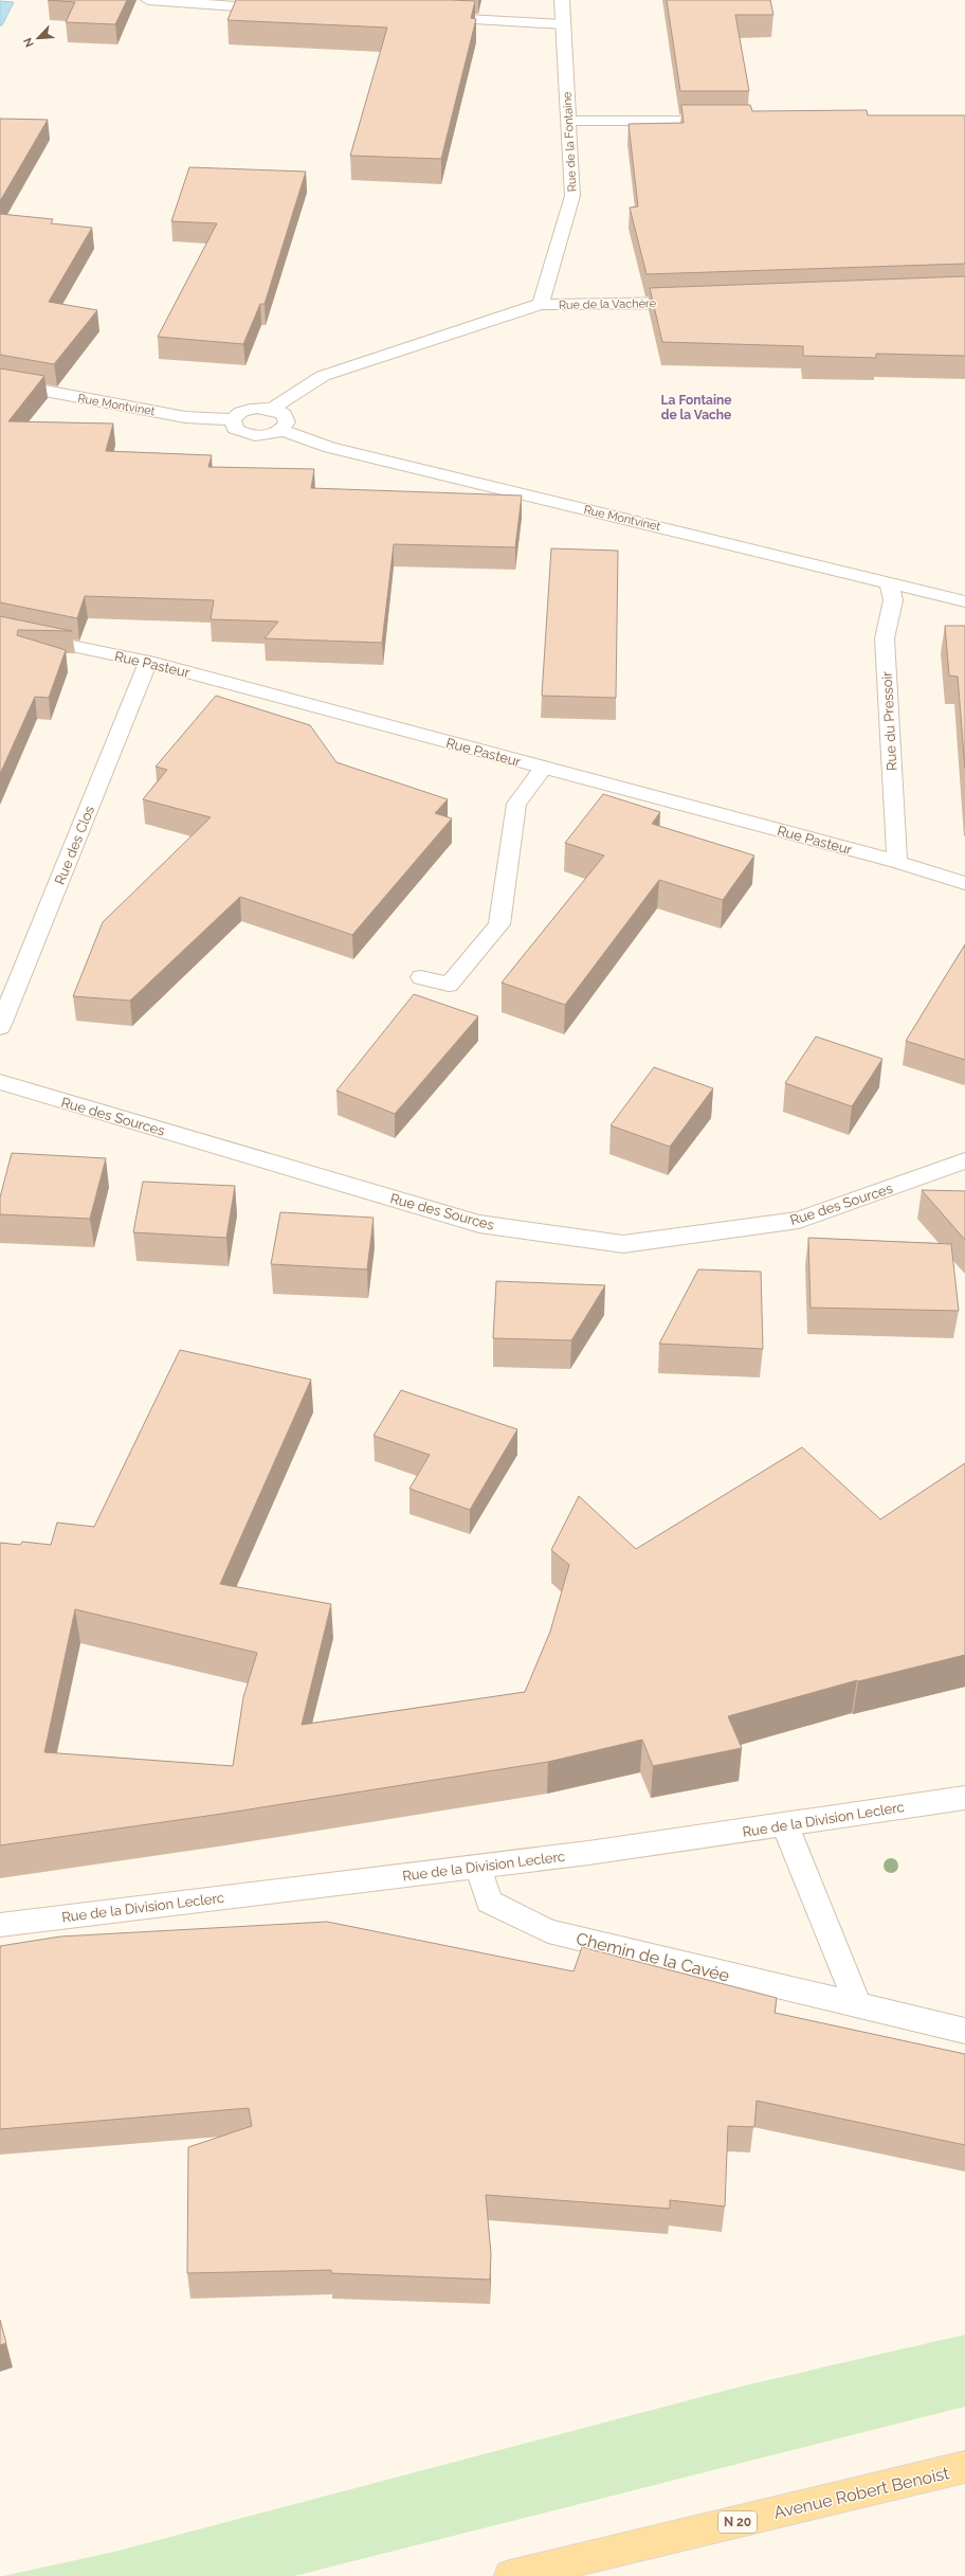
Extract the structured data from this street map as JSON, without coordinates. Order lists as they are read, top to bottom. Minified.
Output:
{"streets":{"main road":["Avenue Robert Benoist","N 20"],"street":["Rue de la Fontaine","Rue de la Vachère","Rue Montvinet","Rue Pasteur","Rue du Pressoir","Rue des Clos","Rue des Sources","Rue de la Division Leclerc","Chemin de la Cavée"]},"crossings":[["Rue de la Fontaine","Rue de la Vachère"],["Rue Montvinet","Rue du Pressoir"],["Rue Pasteur","Rue du Pressoir"],["Rue Pasteur","Rue des Clos"],["Rue de la Division Leclerc","Chemin de la Cavée"]],"districts":["La Fontaine de la Vache"],"north":"bottom left"}
